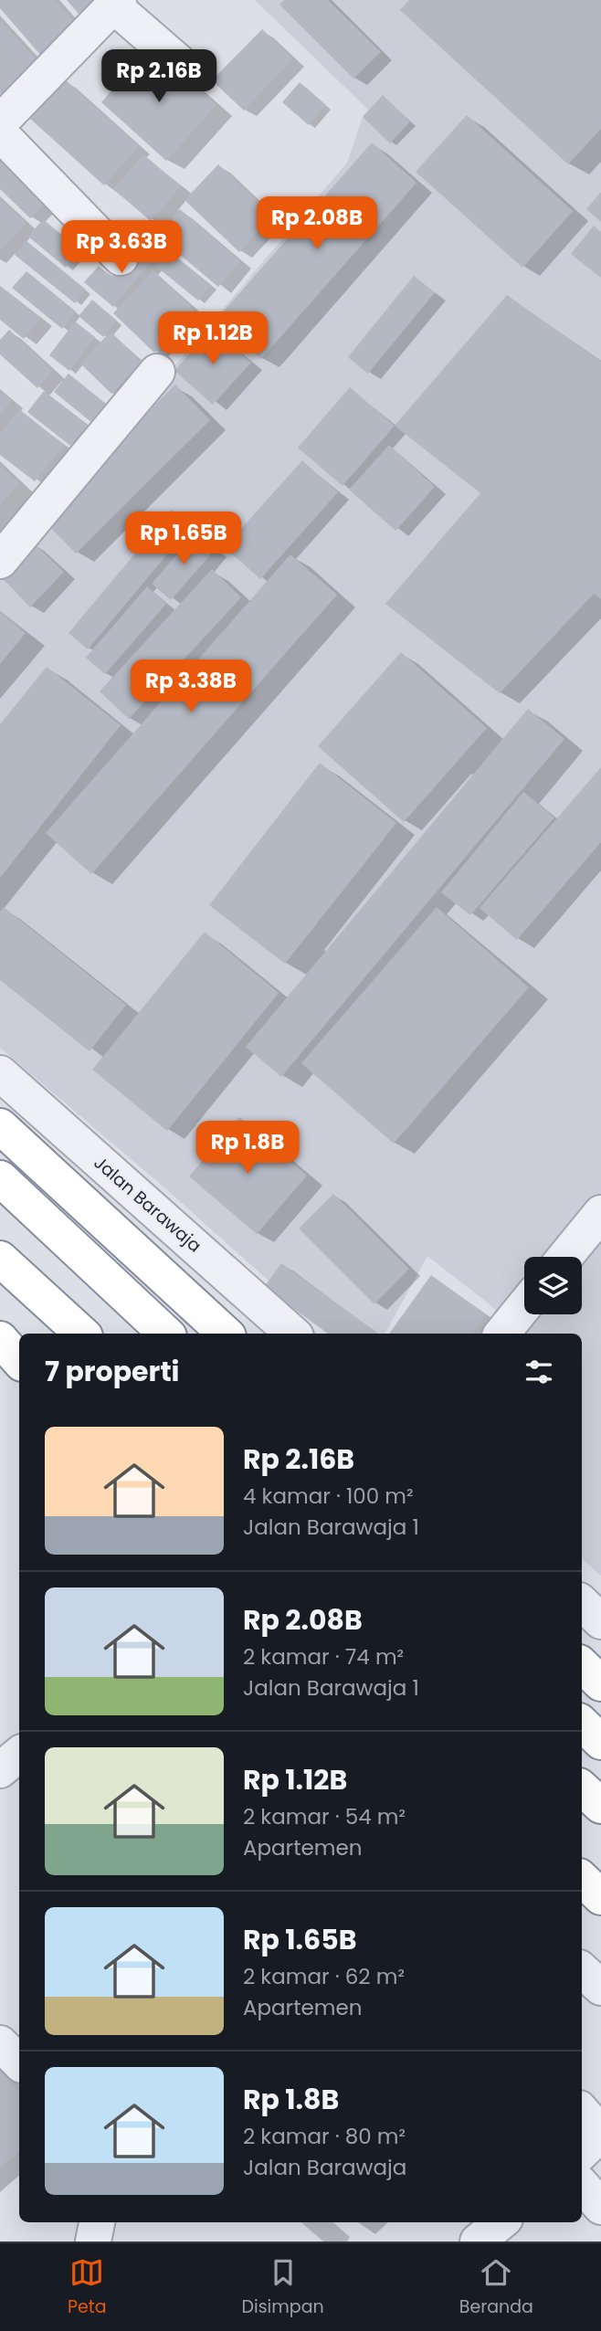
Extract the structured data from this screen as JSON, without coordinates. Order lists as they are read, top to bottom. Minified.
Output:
{"streets":{"street":["Jalan Barawaja"]},"page":{"price":["Rp 2.16B","Rp 2.08B","Rp 3.63B","Rp 1.12B","Rp 1.65B","Rp 3.38B","Rp 1.8B"],"heading":"7 properti","list":[{"name":"Rp 2.16B","note":"4 kamar · 100 m² · Jalan Barawaja 1"},{"name":"Rp 2.08B","note":"2 kamar · 74 m² · Jalan Barawaja 1"},{"name":"Rp 1.12B","note":"2 kamar · 54 m² · Apartemen"},{"name":"Rp 1.65B","note":"2 kamar · 62 m² · Apartemen"},{"name":"Rp 1.8B","note":"2 kamar · 80 m² · Jalan Barawaja"}],"tabs":["Peta","Disimpan","Beranda"]}}
